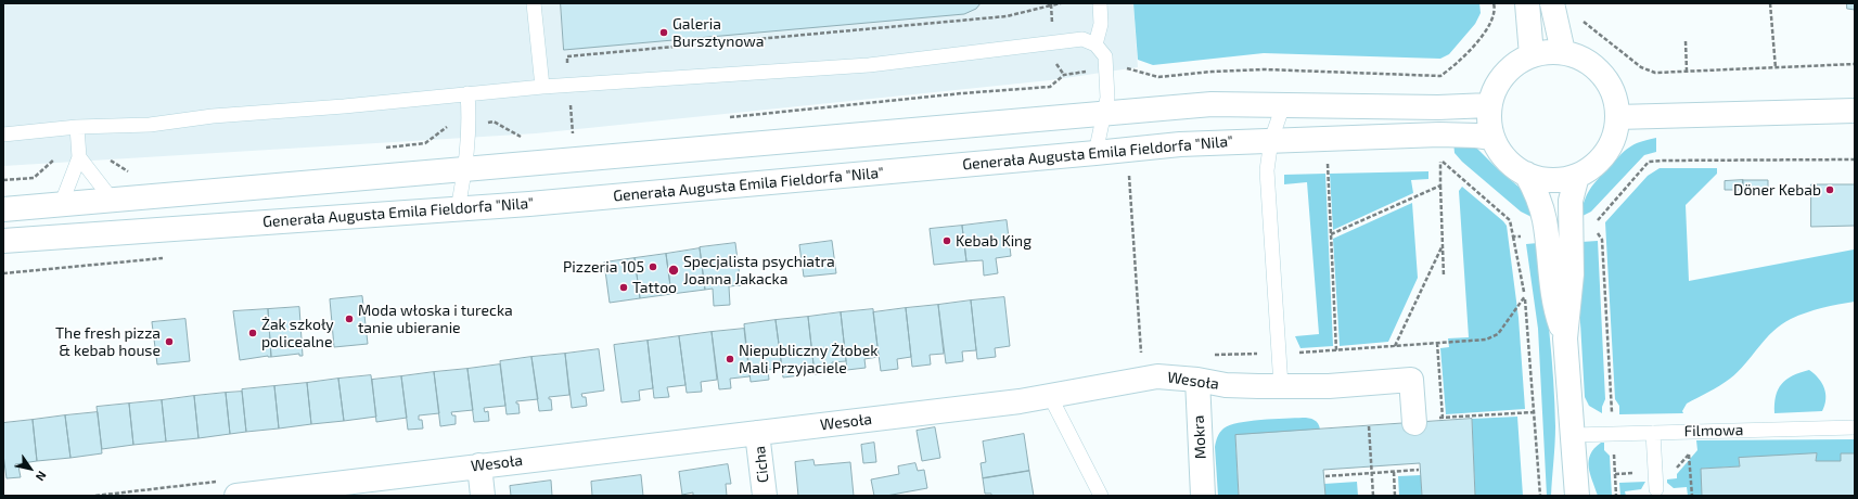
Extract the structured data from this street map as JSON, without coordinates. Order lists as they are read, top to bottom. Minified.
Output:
{"streets":{"street":["Generała Augusta Emila Fieldorfa \"Nila\"","Wesoła","Mokra","Cicha"],"lane":["Filmowa"]},"crossings":[["Wesoła","Mokra"],["Wesoła","Cicha"]],"places":["Galeria Bursztynowa","Döner Kebab","Kebab King","Pizzeria 105","Specjalista psychiatra Joanna Jakacka","Tattoo","Moda włoska i turecka tanie ubieranie","Żak szkoły policealne","The fresh pizza & kebab house","Niepubliczny Żłobek Mali Przyjaciele"],"north":"bottom right"}
